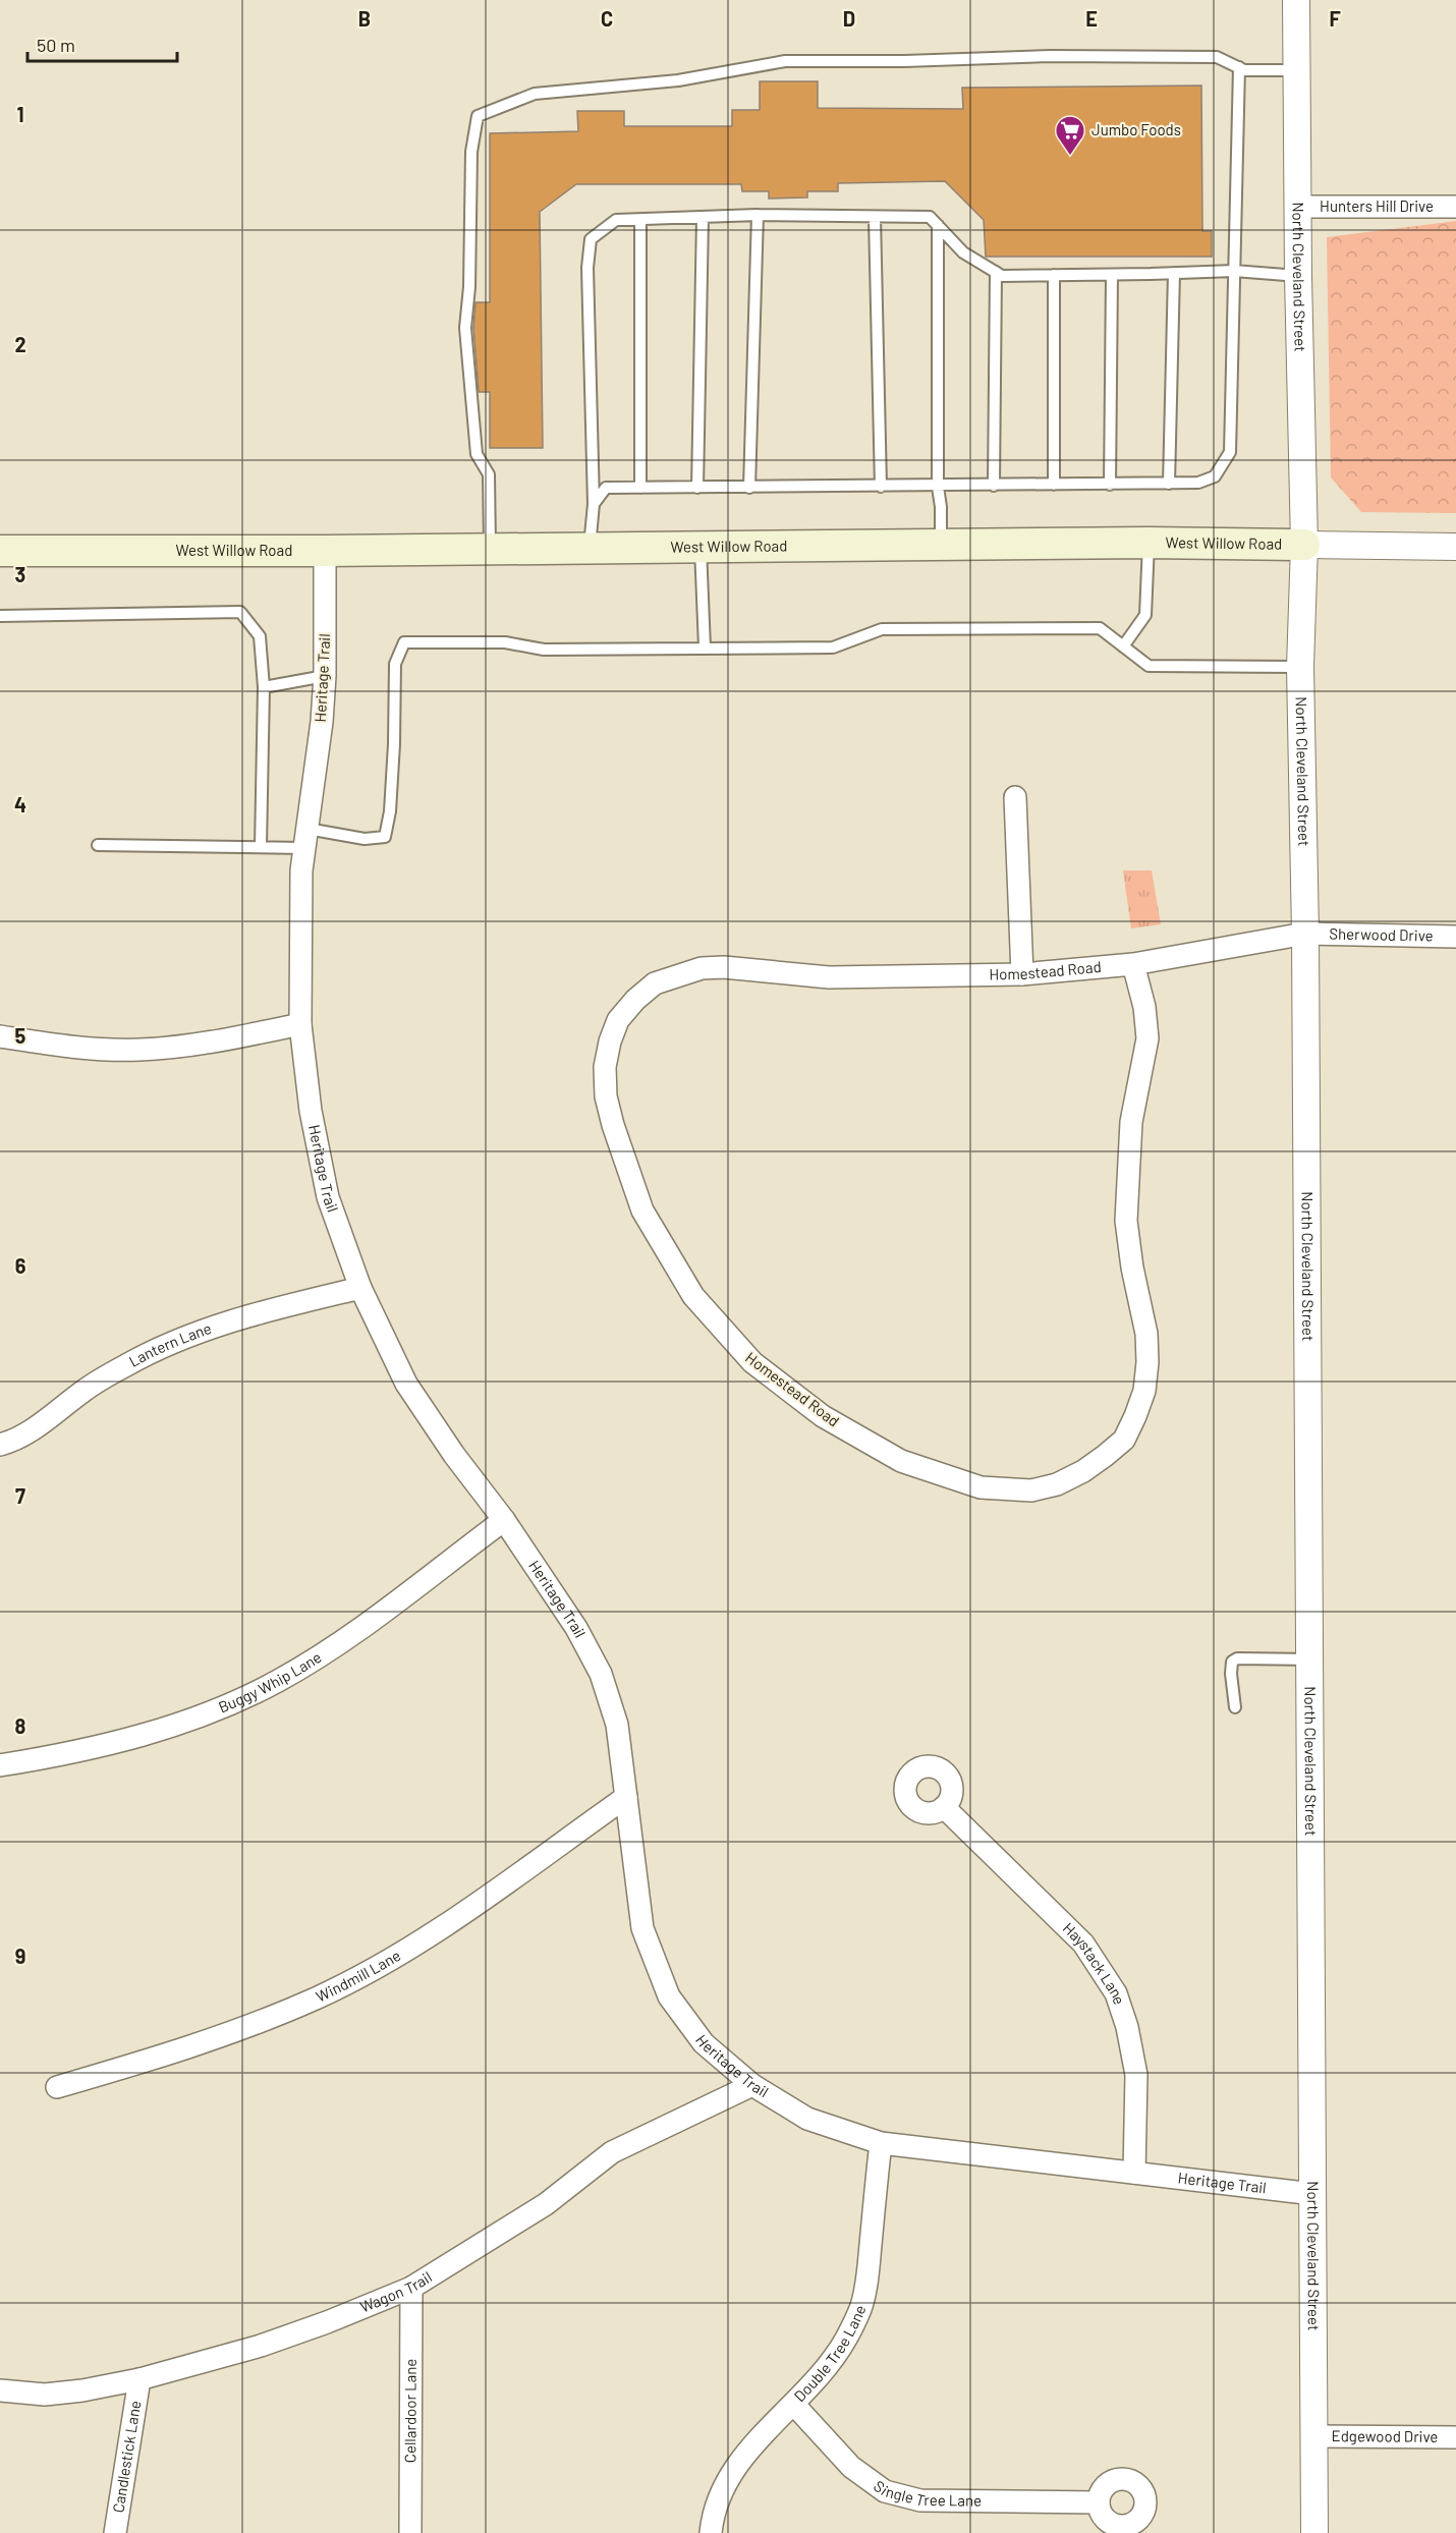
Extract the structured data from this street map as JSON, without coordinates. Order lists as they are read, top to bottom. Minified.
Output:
{"streets":{"main road":["West Willow Road"],"street":["Hunters Hill Drive","North Cleveland Street","Heritage Trail","Sherwood Drive","Homestead Road","Lantern Lane","Buggy Whip Lane","Haystack Lane","Windmill Lane","Wagon Trail","Double Tree Lane","Cellardoor Lane","Edgewood Drive","Candlestick Lane","Single Tree Lane"]},"crossings":[["Hunters Hill Drive","North Cleveland Street"],["North Cleveland Street","West Willow Road"],["North Cleveland Street","Heritage Trail"],["North Cleveland Street","Sherwood Drive"],["North Cleveland Street","Homestead Road"],["North Cleveland Street","Edgewood Drive"],["West Willow Road","Heritage Trail"],["Heritage Trail","Lantern Lane"],["Heritage Trail","Buggy Whip Lane"],["Heritage Trail","Haystack Lane"],["Heritage Trail","Windmill Lane"],["Heritage Trail","Wagon Trail"],["Heritage Trail","Double Tree Lane"],["Sherwood Drive","Homestead Road"],["Wagon Trail","Cellardoor Lane"],["Wagon Trail","Candlestick Lane"],["Double Tree Lane","Single Tree Lane"]],"places":{"supermarket":["Jumbo Foods"]},"scale_bar":"50 m","grid":{"columns":["B","C","D","E","F"],"rows":["1","2","3","4","5","6","7","8","9"]}}
